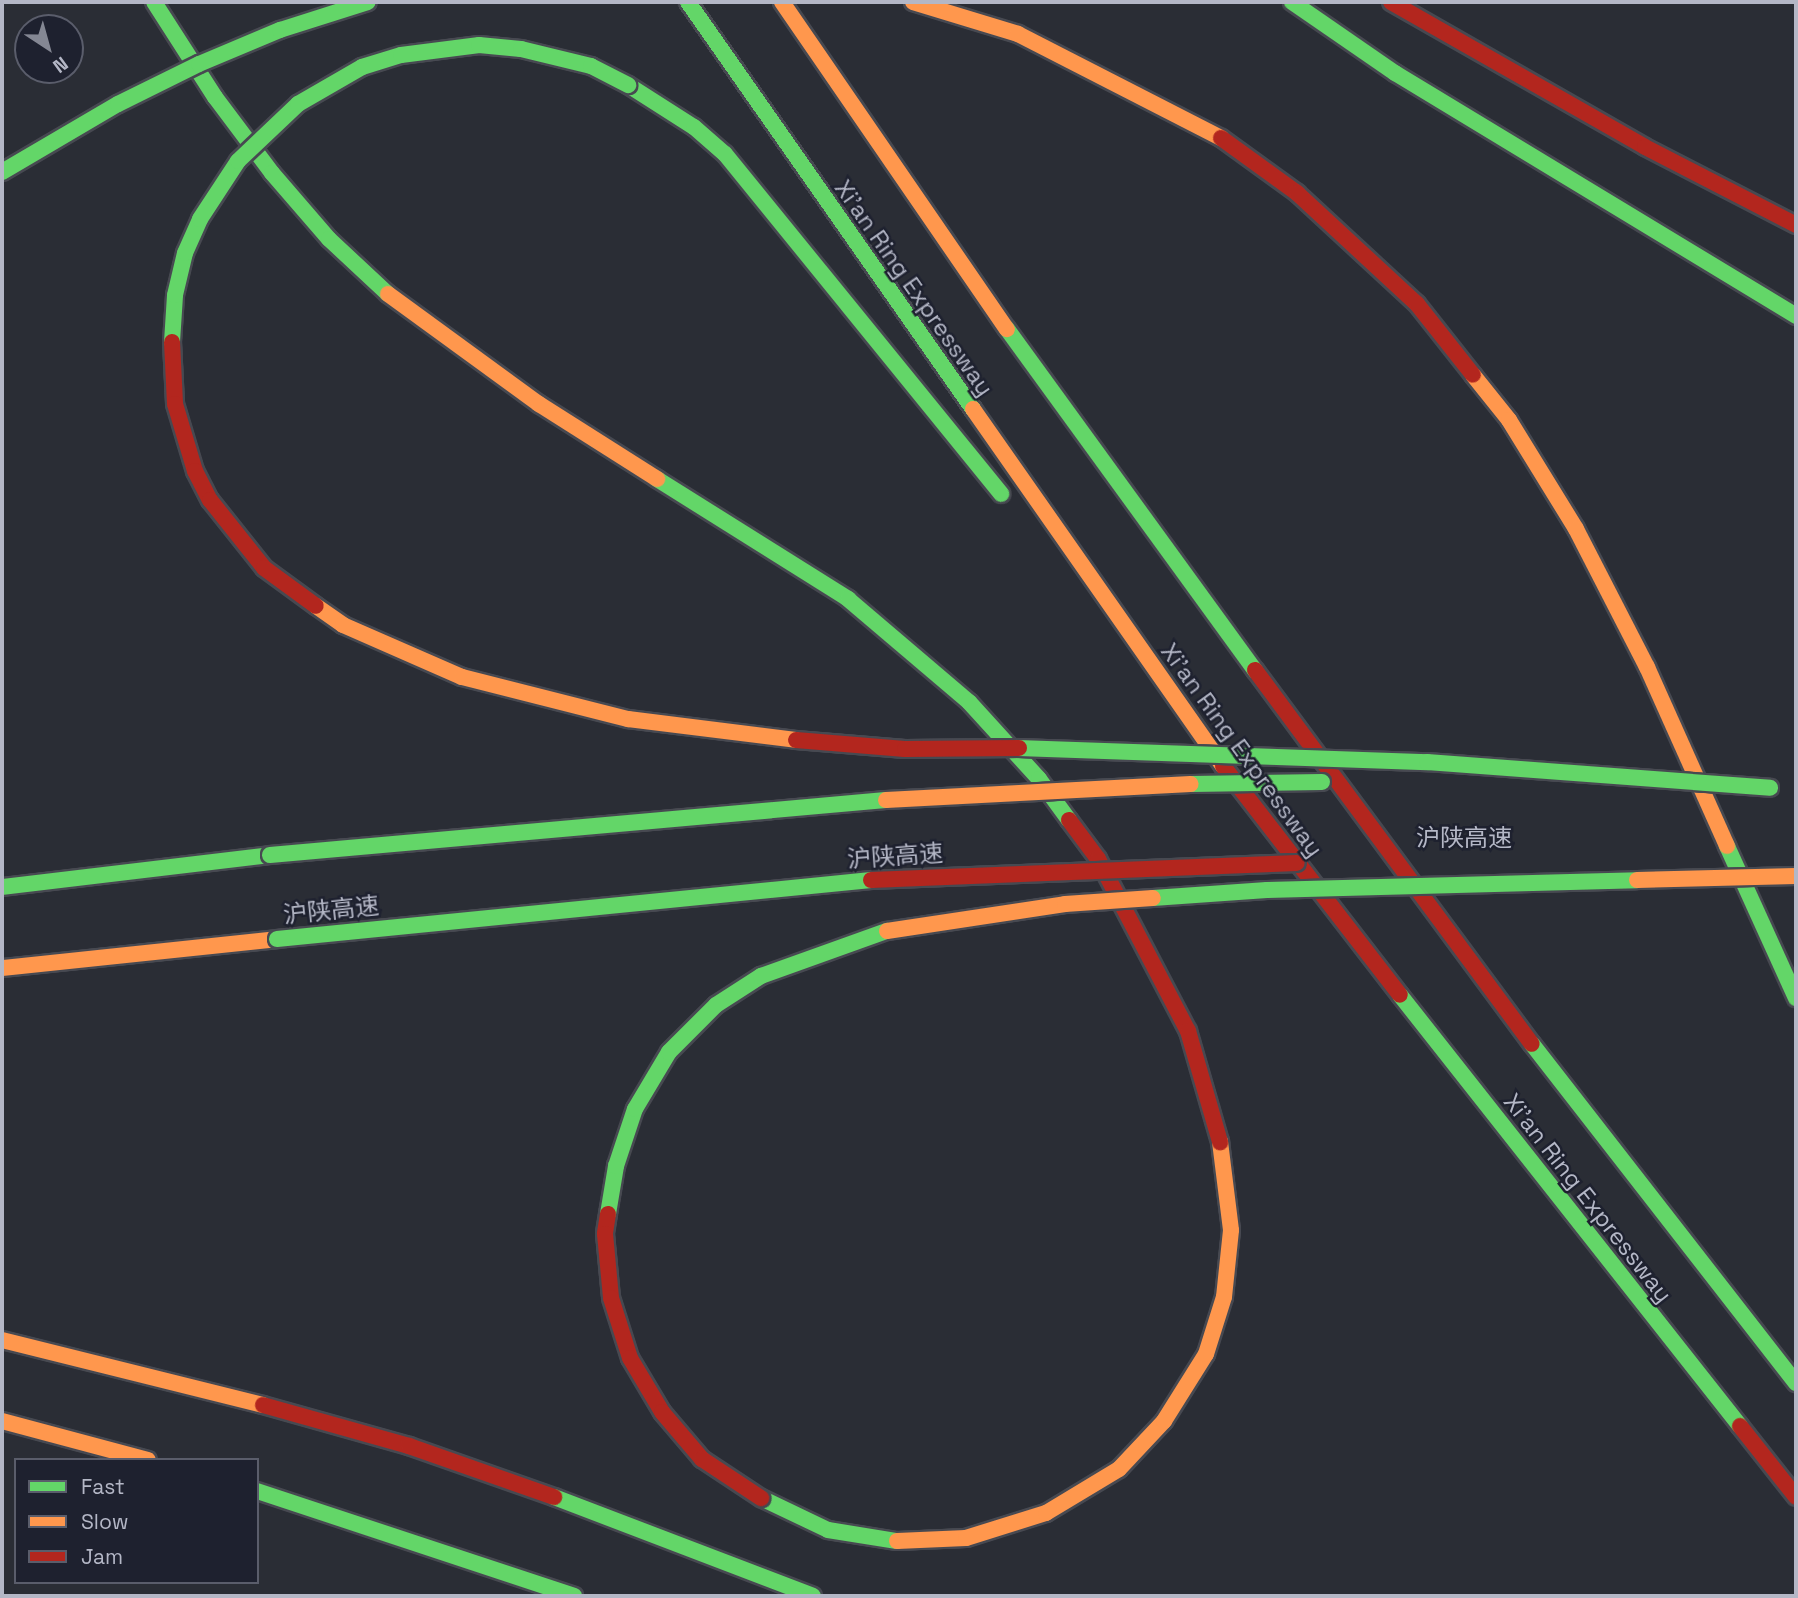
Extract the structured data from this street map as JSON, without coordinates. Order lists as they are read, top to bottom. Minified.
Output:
{"streets":{"highway":["Xi'an Ring Expressway","沪陕高速"]},"legend":["Fast","Slow","Jam"],"north":"bottom right"}
